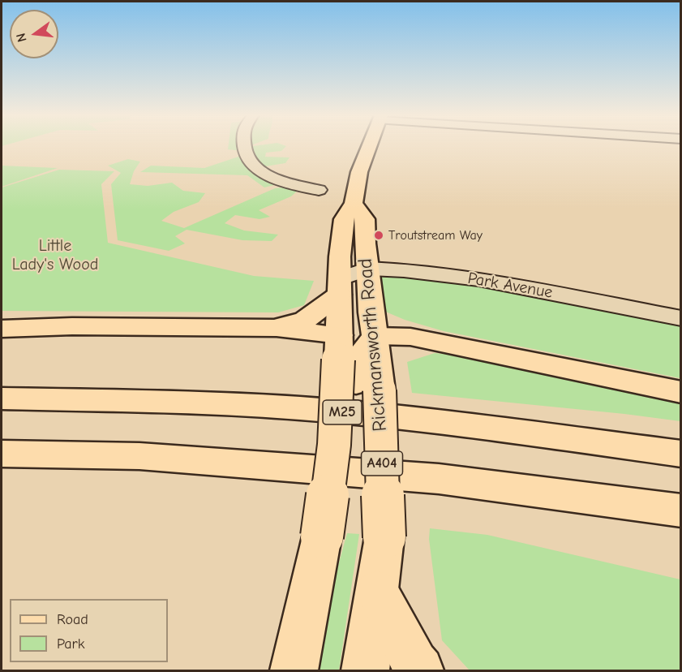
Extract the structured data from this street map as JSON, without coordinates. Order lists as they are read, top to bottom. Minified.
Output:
{"streets":{"main road":["Rickmansworth Road","M25","A404"],"street":["Park Avenue"]},"crossings":[["Park Avenue","Rickmansworth Road"]],"parks":["Little Lady's Wood"],"places":["Troutstream Way"],"legend":["Road","Park"],"north":"left"}
